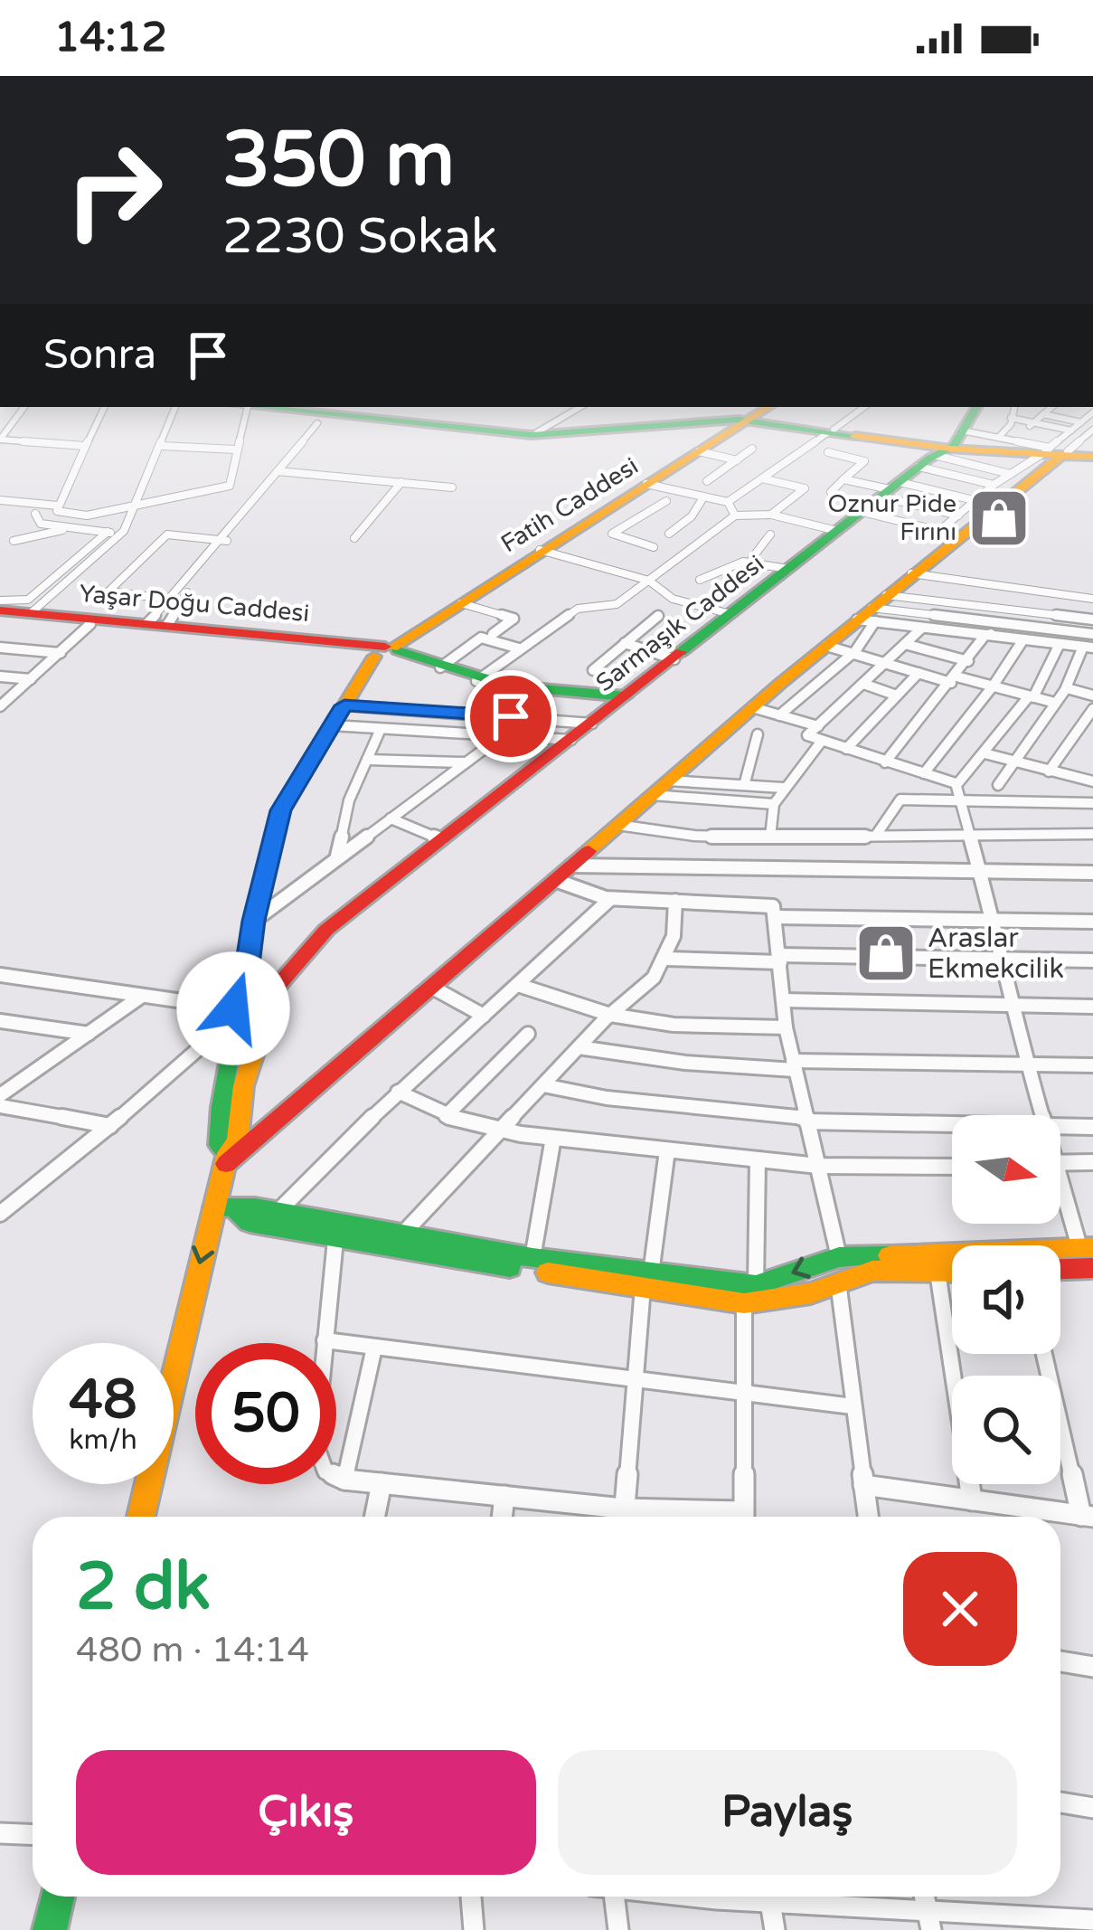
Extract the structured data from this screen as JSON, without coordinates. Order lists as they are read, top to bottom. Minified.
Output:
{"streets":{"street":["Fatih Caddesi","Yaşar Doğu Caddesi","Sarmaşık Caddesi"]},"crossings":[["Fatih Caddesi","Yaşar Doğu Caddesi"],["Yaşar Doğu Caddesi","Sarmaşık Caddesi"]],"places":{"shop":["Oznur Pide Fırını","Araslar Ekmekcilik"]},"north":"right","page":{"status":"14:12","turn":["350 m","2230 Sokak"],"then":"Sonra","speed":"48 km/h","limit":"50","heading":["2 dk","480 m · 14:14"],"buttons":["Çıkış","Paylaş"]}}
